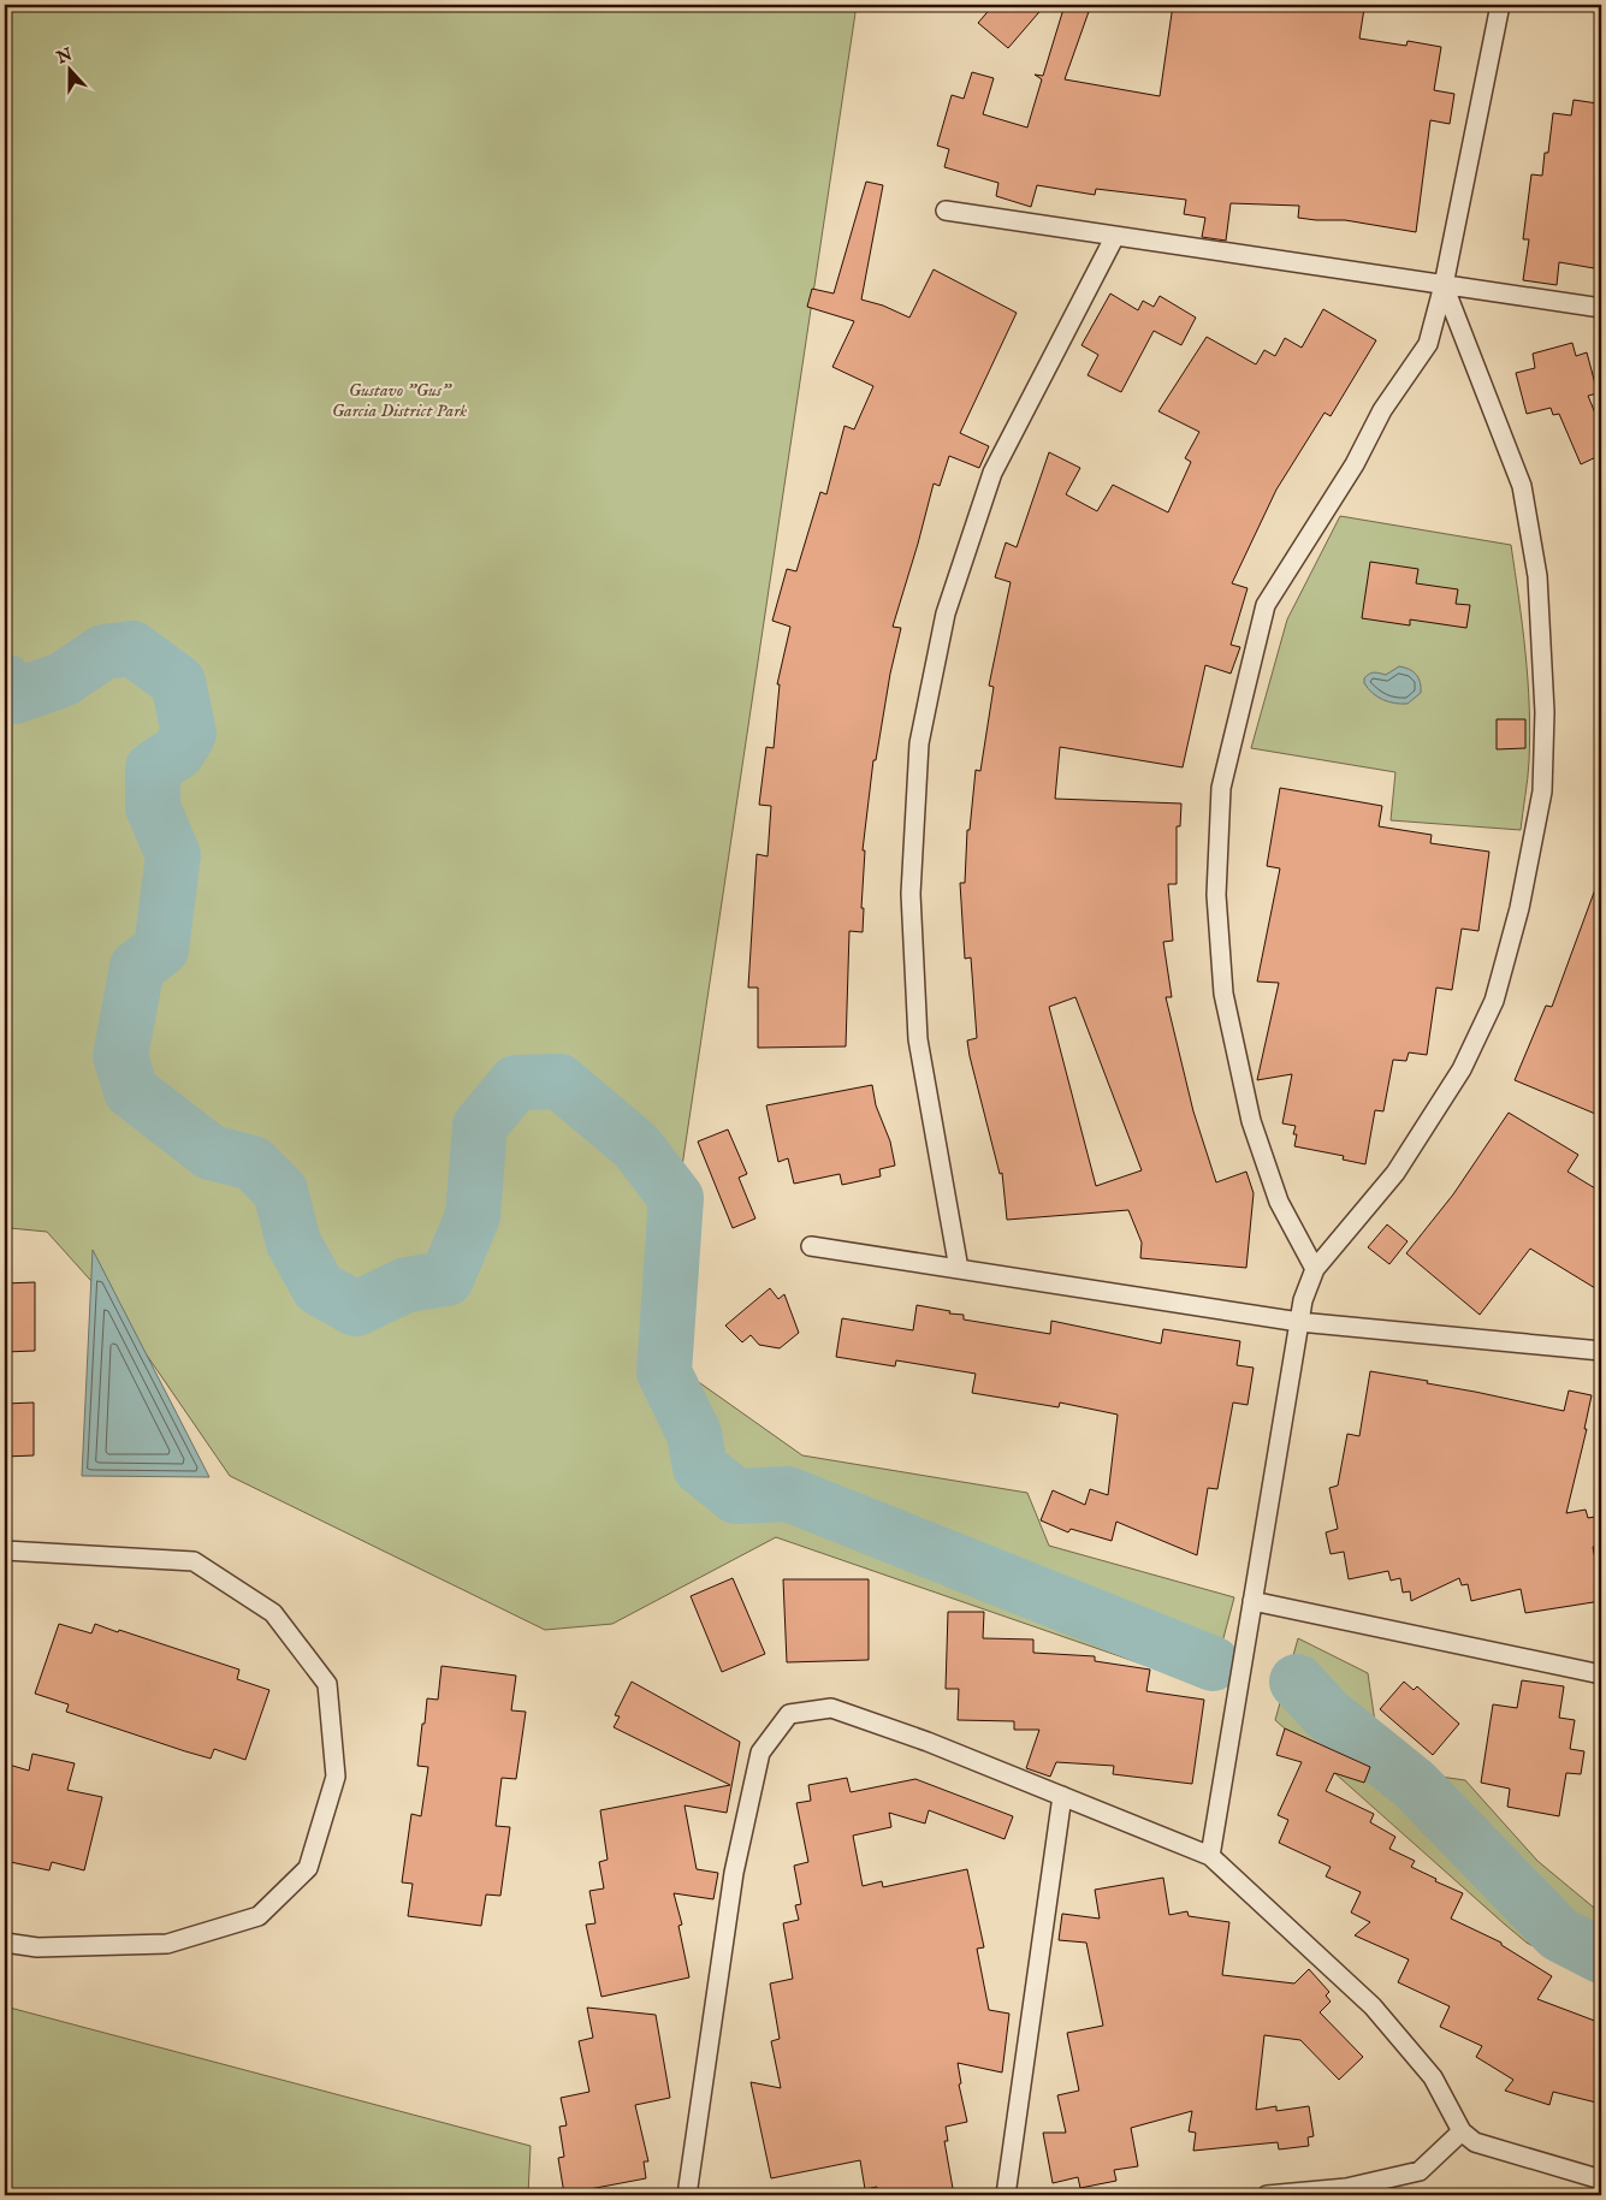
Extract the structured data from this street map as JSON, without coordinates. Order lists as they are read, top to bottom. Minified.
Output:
{"parks":["Gustavo \"Gus\" Garcia District Park"],"north":"top"}
